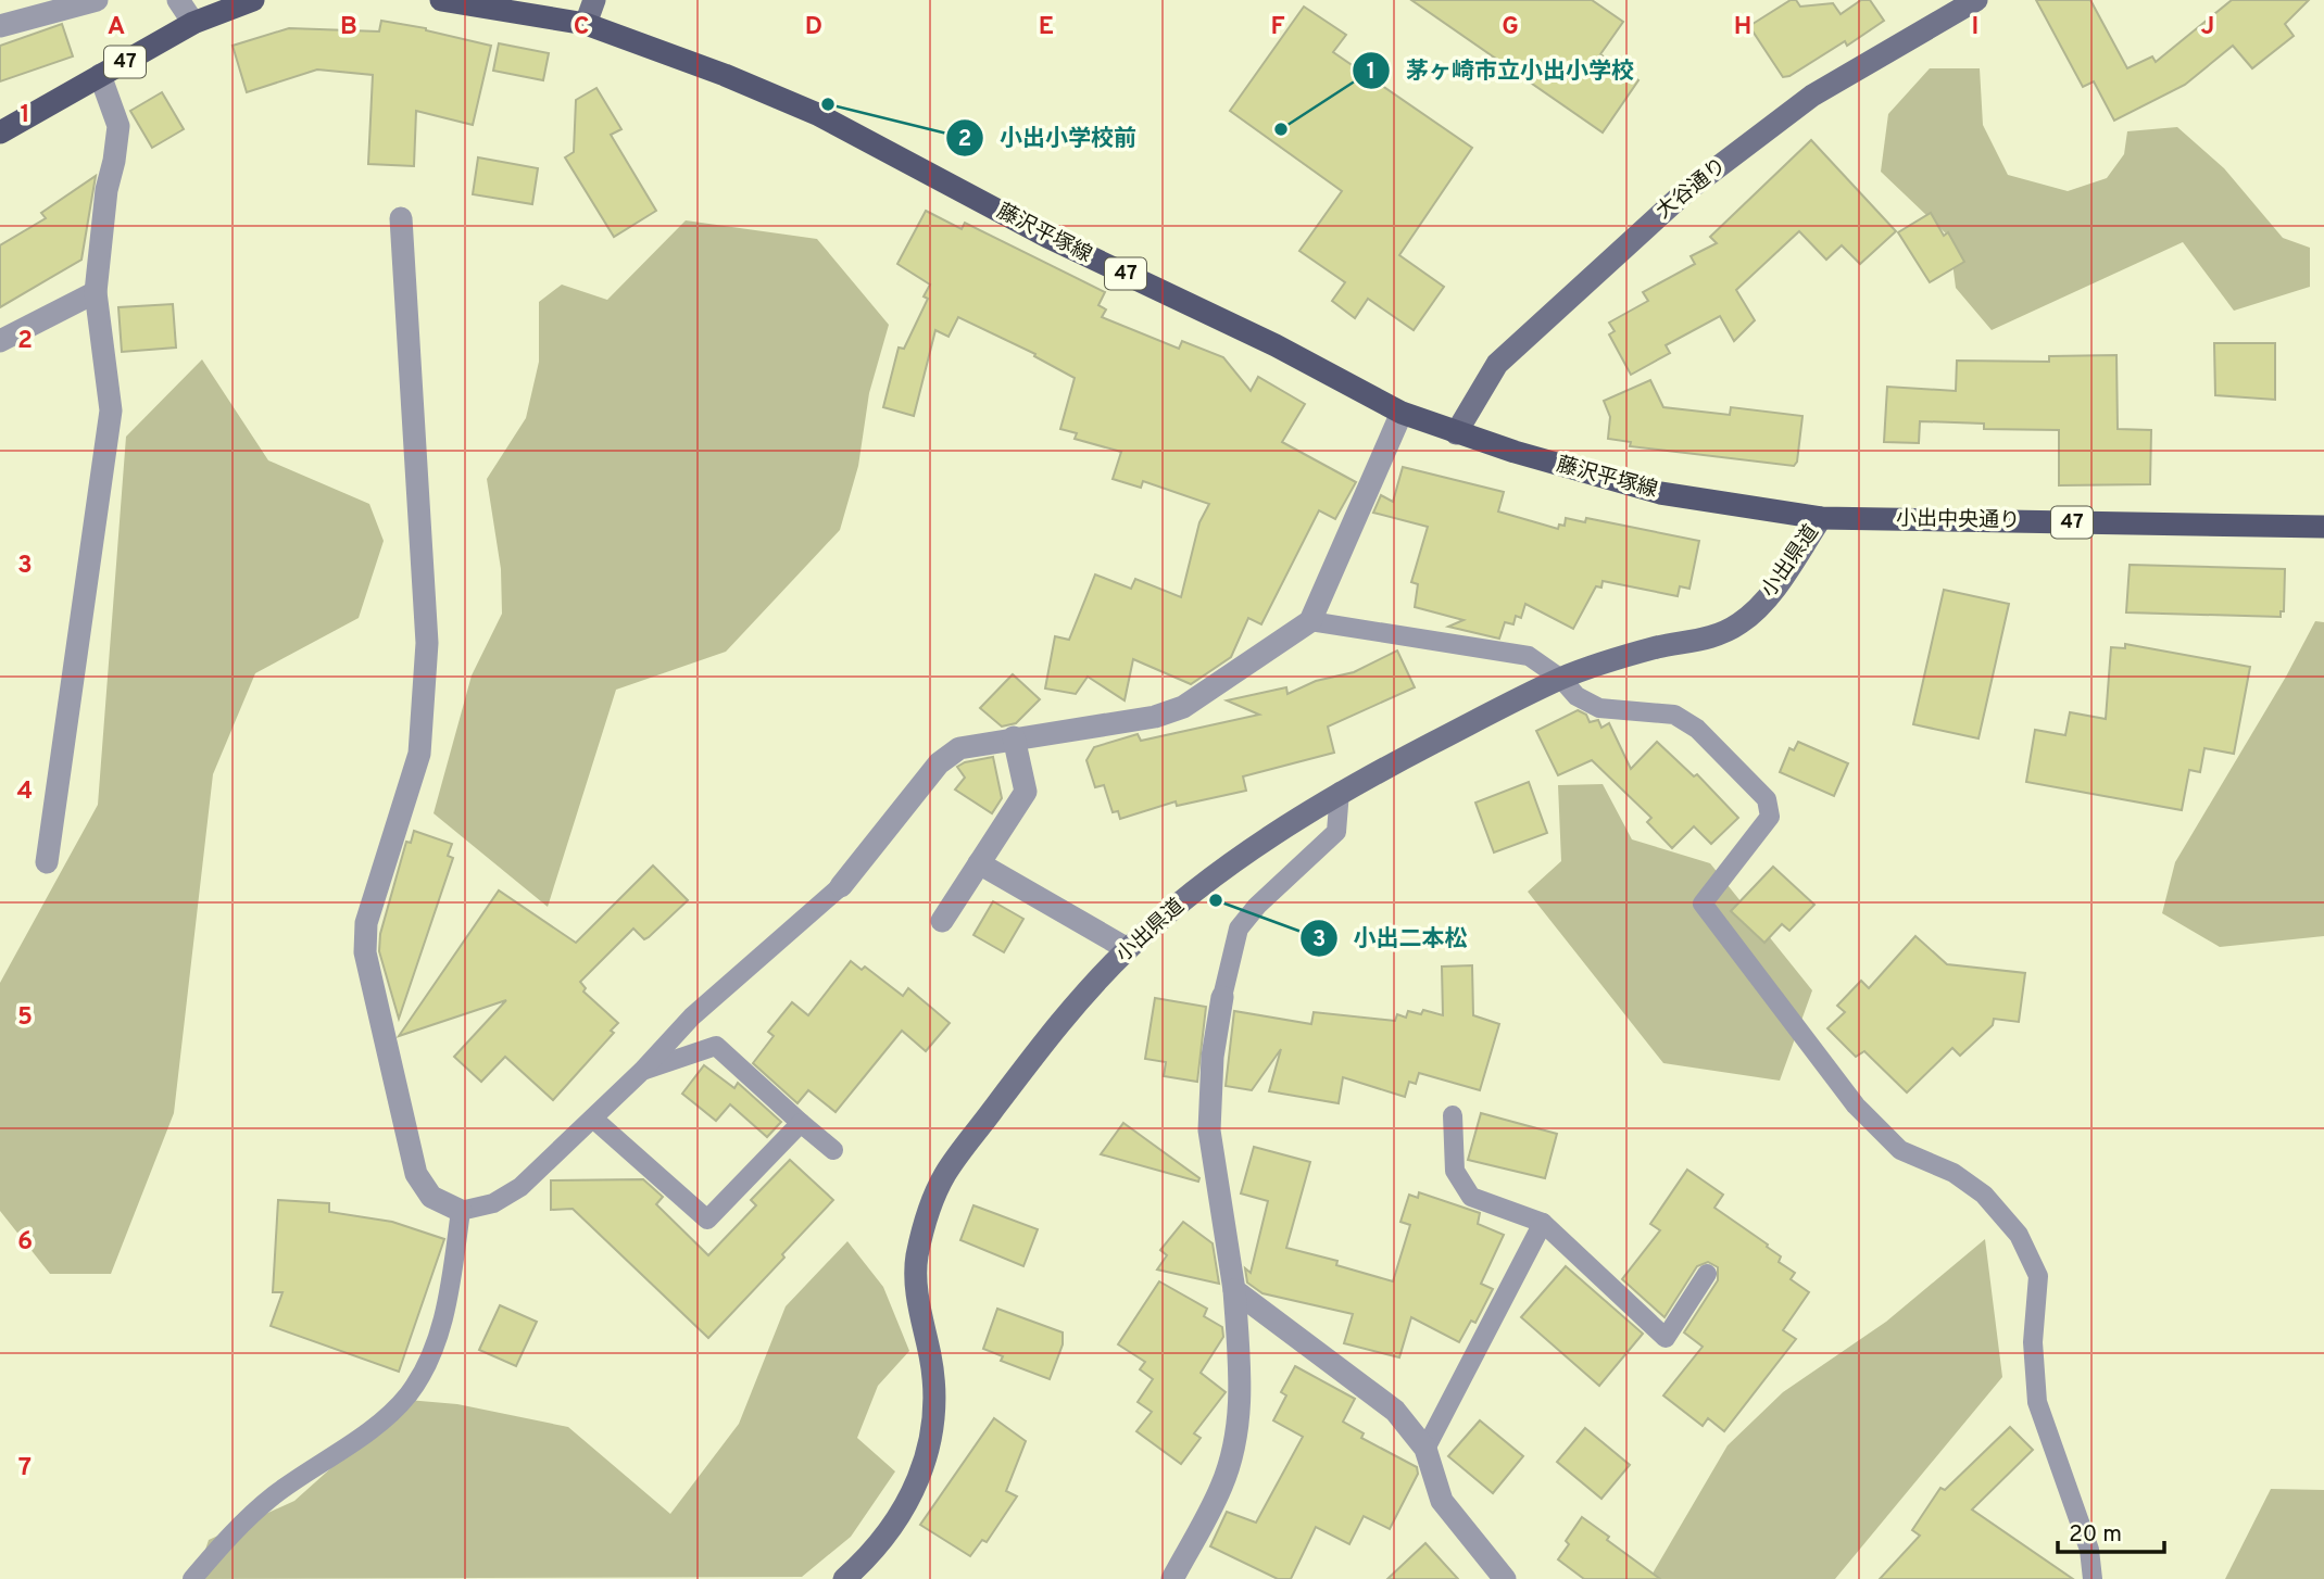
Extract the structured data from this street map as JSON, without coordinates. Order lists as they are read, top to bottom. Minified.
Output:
{"streets":{"main road":["47","大谷通り","藤沢平塚線","小出中央通り","小出県道"]},"crossings":[["大谷通り","藤沢平塚線"],["藤沢平塚線","小出中央通り"],["藤沢平塚線","小出県道"],["小出中央通り","小出県道"]],"places":["小出小学校前","茅ヶ崎市立小出小学校","小出二本松"],"scale_bar":"20 m","grid":{"columns":["A","B","C","D","E","F","G","H","I","J"],"rows":["1","2","3","4","5","6","7"]}}
